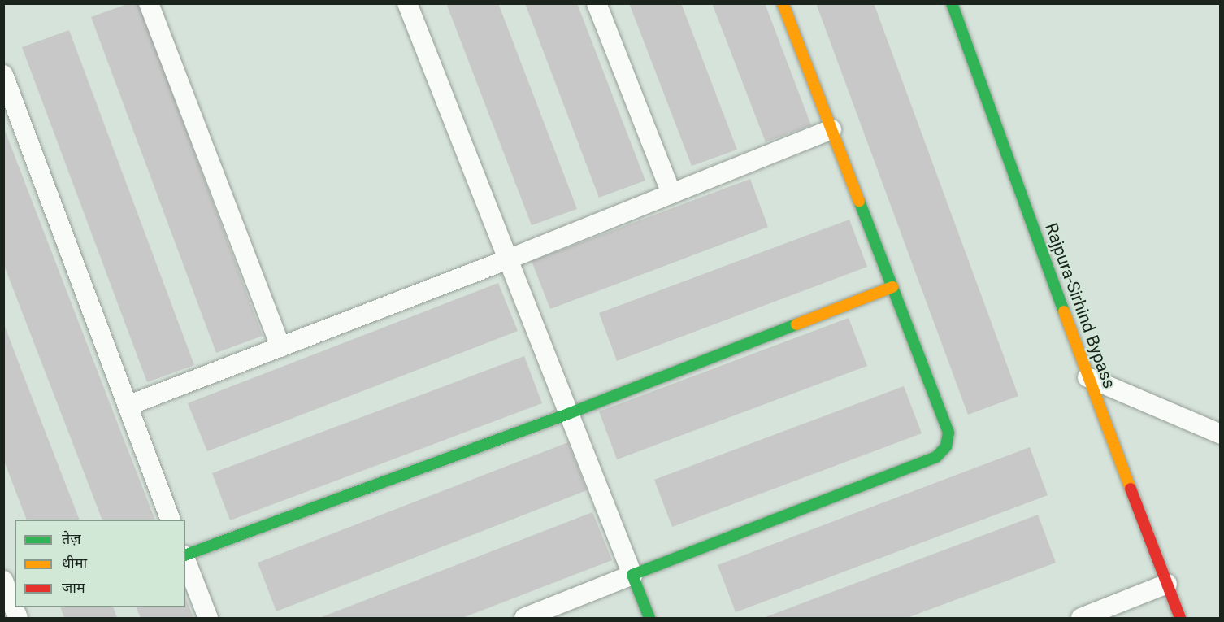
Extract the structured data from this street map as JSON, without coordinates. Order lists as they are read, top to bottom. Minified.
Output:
{"streets":{"street":["Rajpura-Sirhind Bypass"]},"legend":["तेज़","धीमा","जाम"]}
